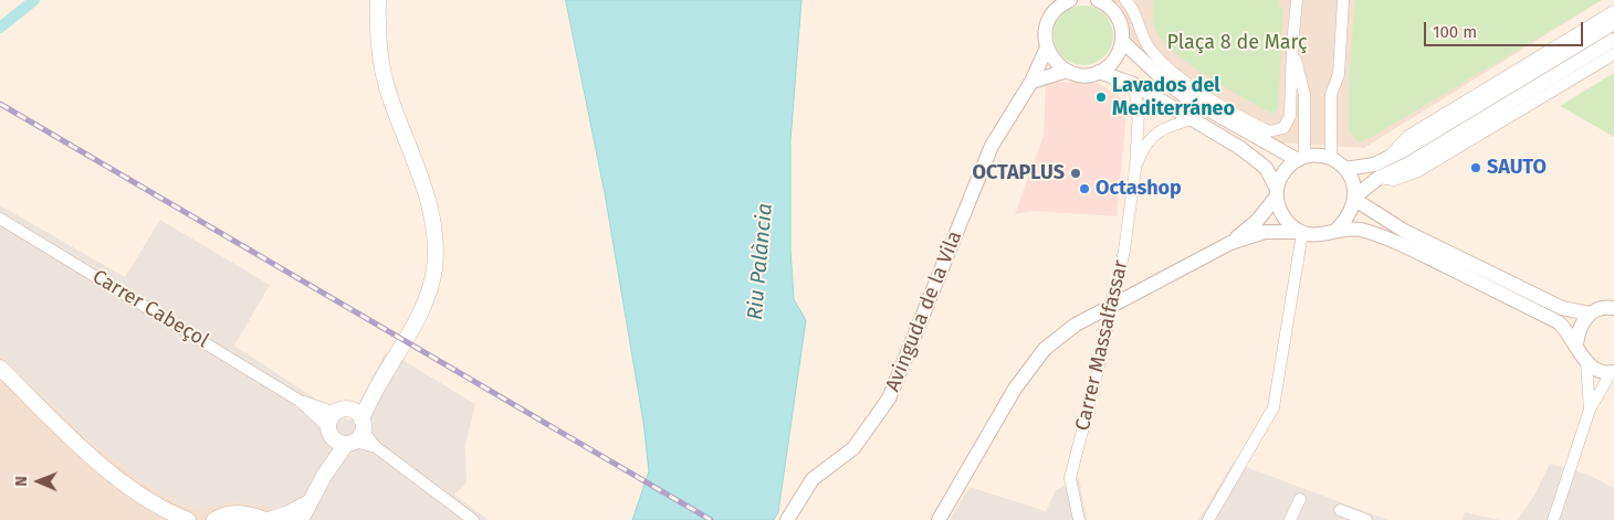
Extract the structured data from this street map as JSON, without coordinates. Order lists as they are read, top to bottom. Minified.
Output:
{"streets":{"street":["Carrer Cabeçol","Avinguda de la Vila","Carrer Massalfassar"]},"water":["Riu Palància"],"parks":["Plaça 8 de Març"],"places":["Lavados del Mediterráneo","SAUTO","OCTAPLUS","Octashop"],"scale_bar":"100 m","north":"left"}
